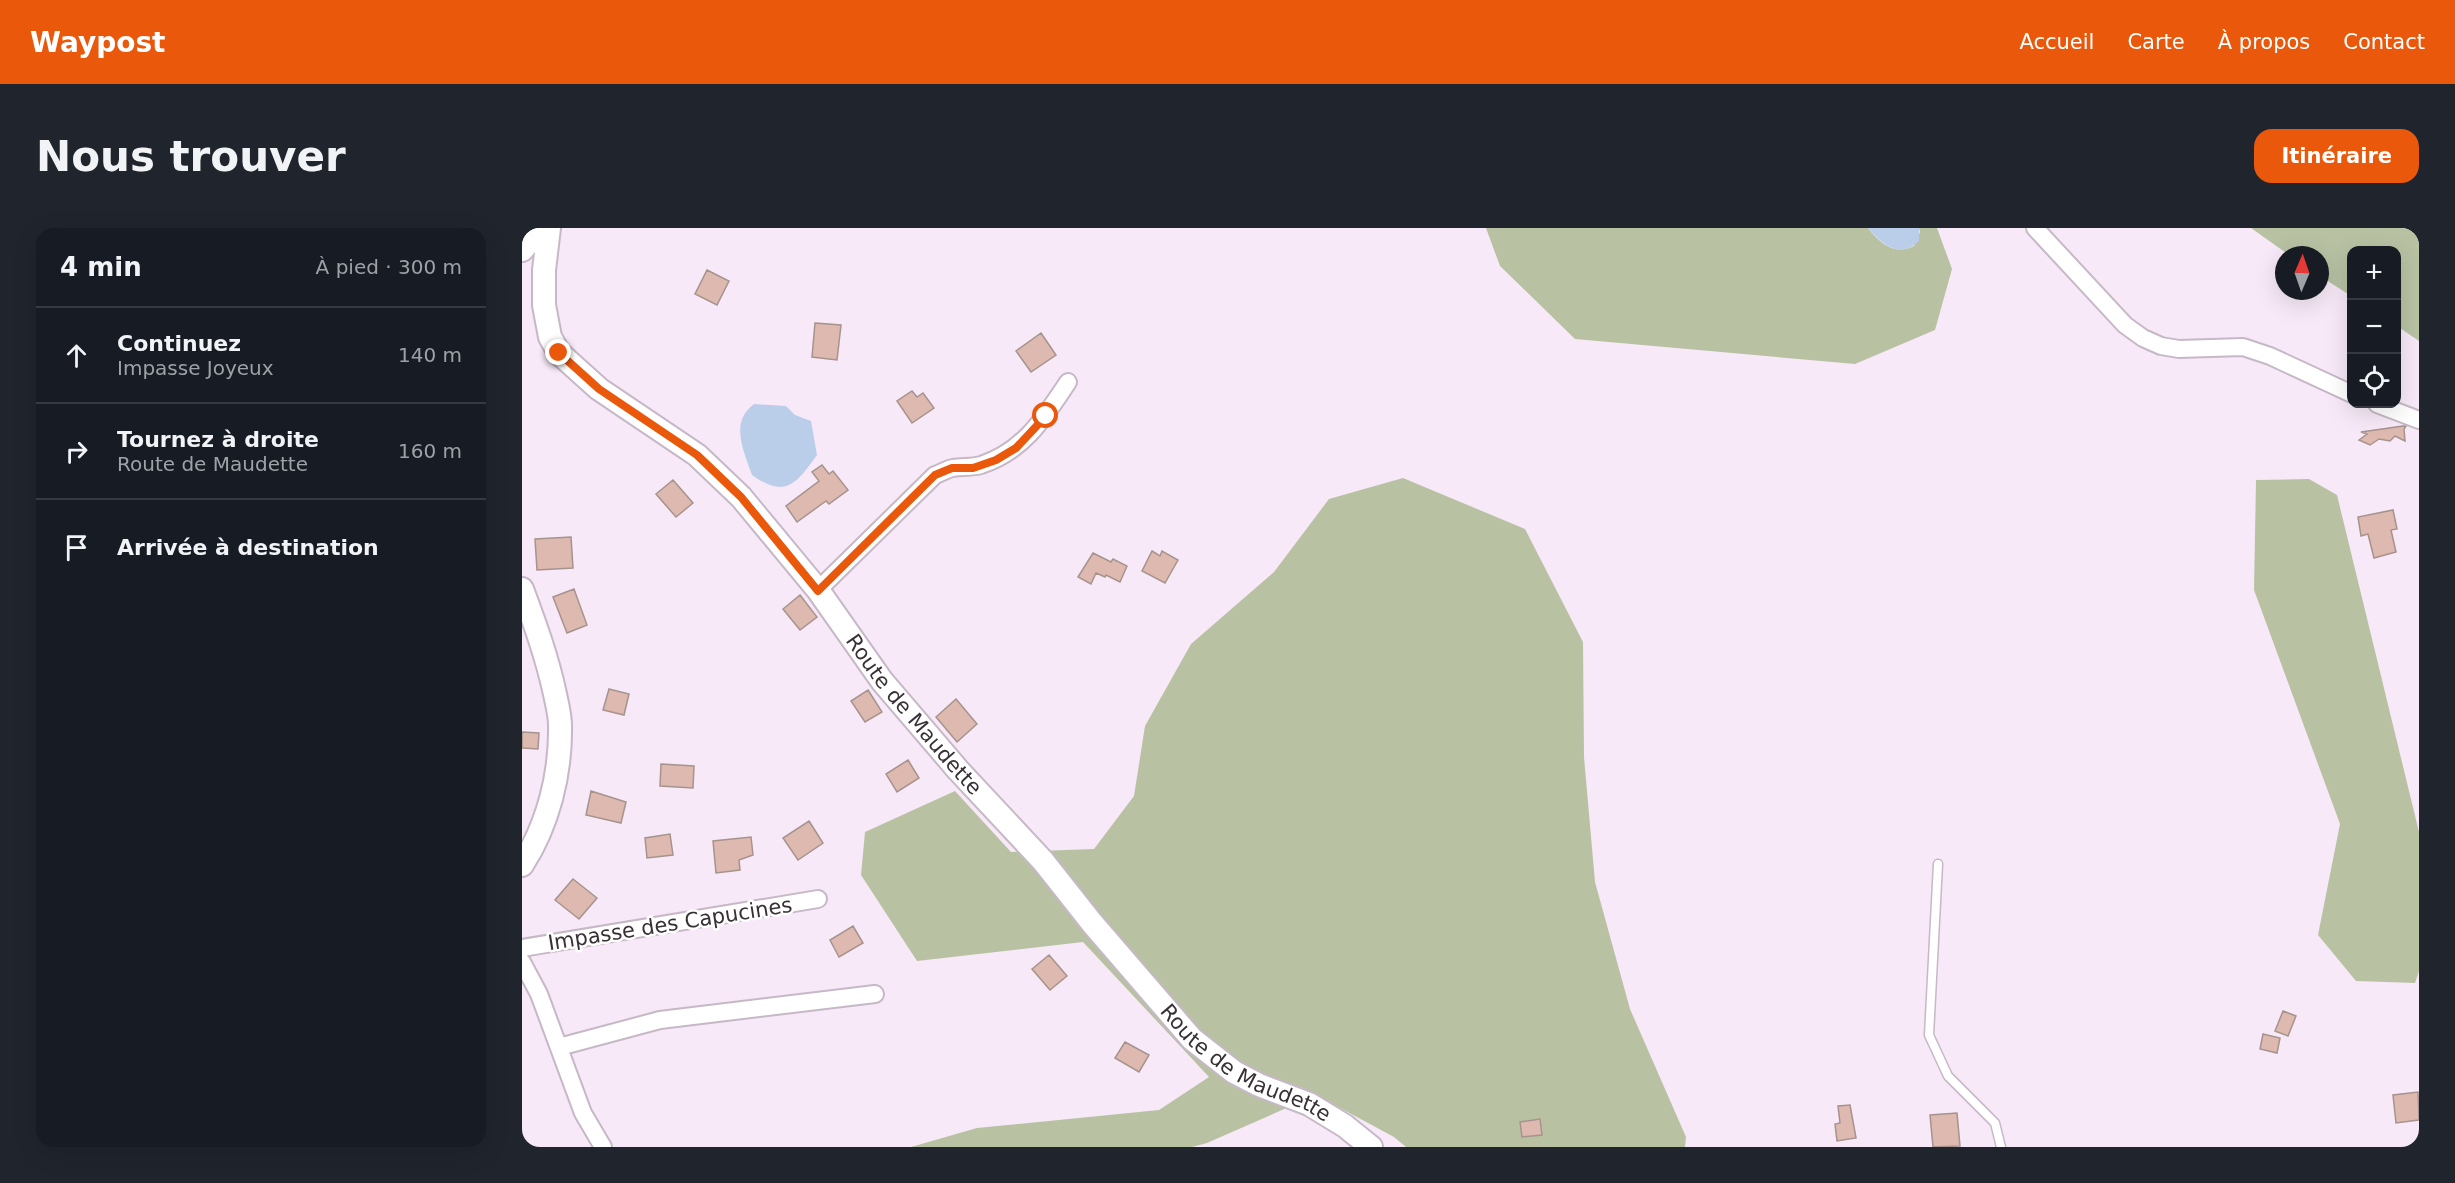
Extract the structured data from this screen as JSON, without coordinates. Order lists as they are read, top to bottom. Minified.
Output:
{"streets":{"street":["Route de Maudette","Impasse des Capucines"]},"north":"top","page":{"header":"Waypost","nav":["Accueil","Carte","À propos","Contact"],"buttons":"Itinéraire","title":"Nous trouver","heading":["4 min","À pied · 300 m"],"map_buttons":["+","−"],"list":[["Continuez","Impasse Joyeux","140 m"],["Tournez à droite","Route de Maudette","160 m"],"Arrivée à destination"]}}
